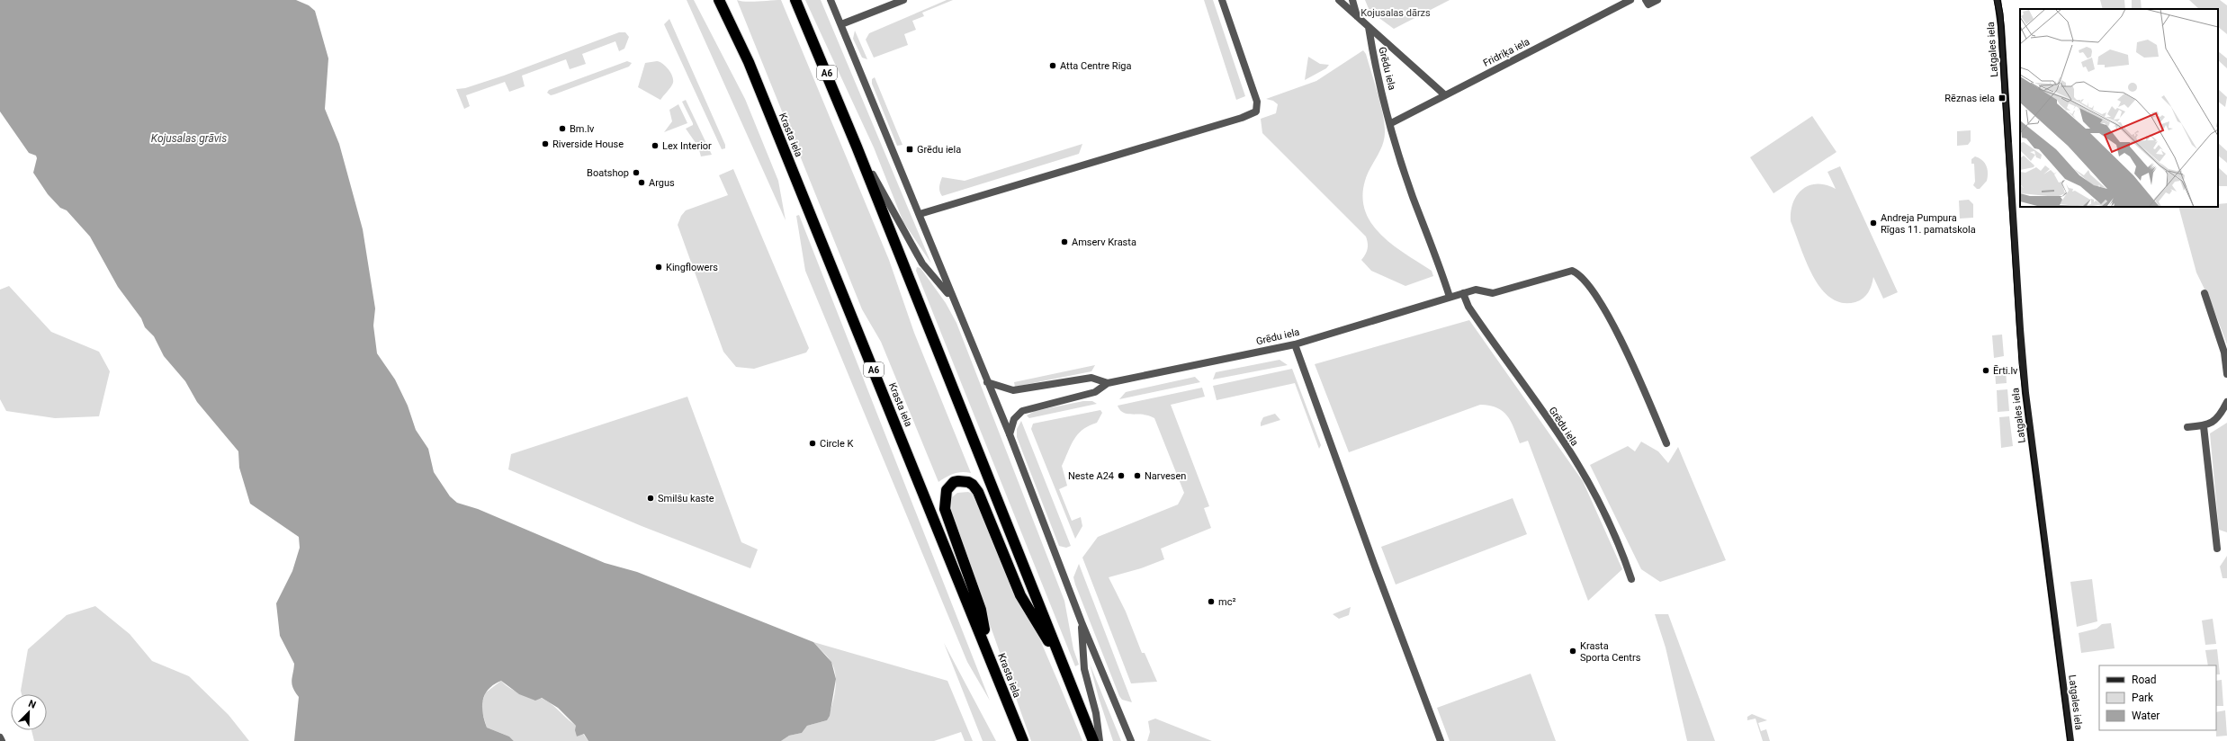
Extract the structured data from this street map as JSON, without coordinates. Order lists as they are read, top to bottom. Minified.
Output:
{"streets":{"highway":["A6","Krasta iela"],"street":["Latgales iela","Fridriķa iela","Grēdu iela"]},"crossings":[["Fridriķa iela","Grēdu iela"]],"water":["Kojusalas grāvis"],"parks":["Kojusalas dārzs"],"places":{"other":["Atta Centre Riga","Bm.lv","Riverside House","Lex Interior","Boatshop","Argus","Andreja Pumpura Rīgas 11. pamatskola","Amserv Krasta","Kingflowers","Ērti.lv","Circle K","Neste A24","Narvesen","Smilšu kaste","mc²","Krasta Sporta Centrs"],"transit":["Rēznas iela","Grēdu iela"]},"legend":["Road","Park","Water"],"north":"top right"}
